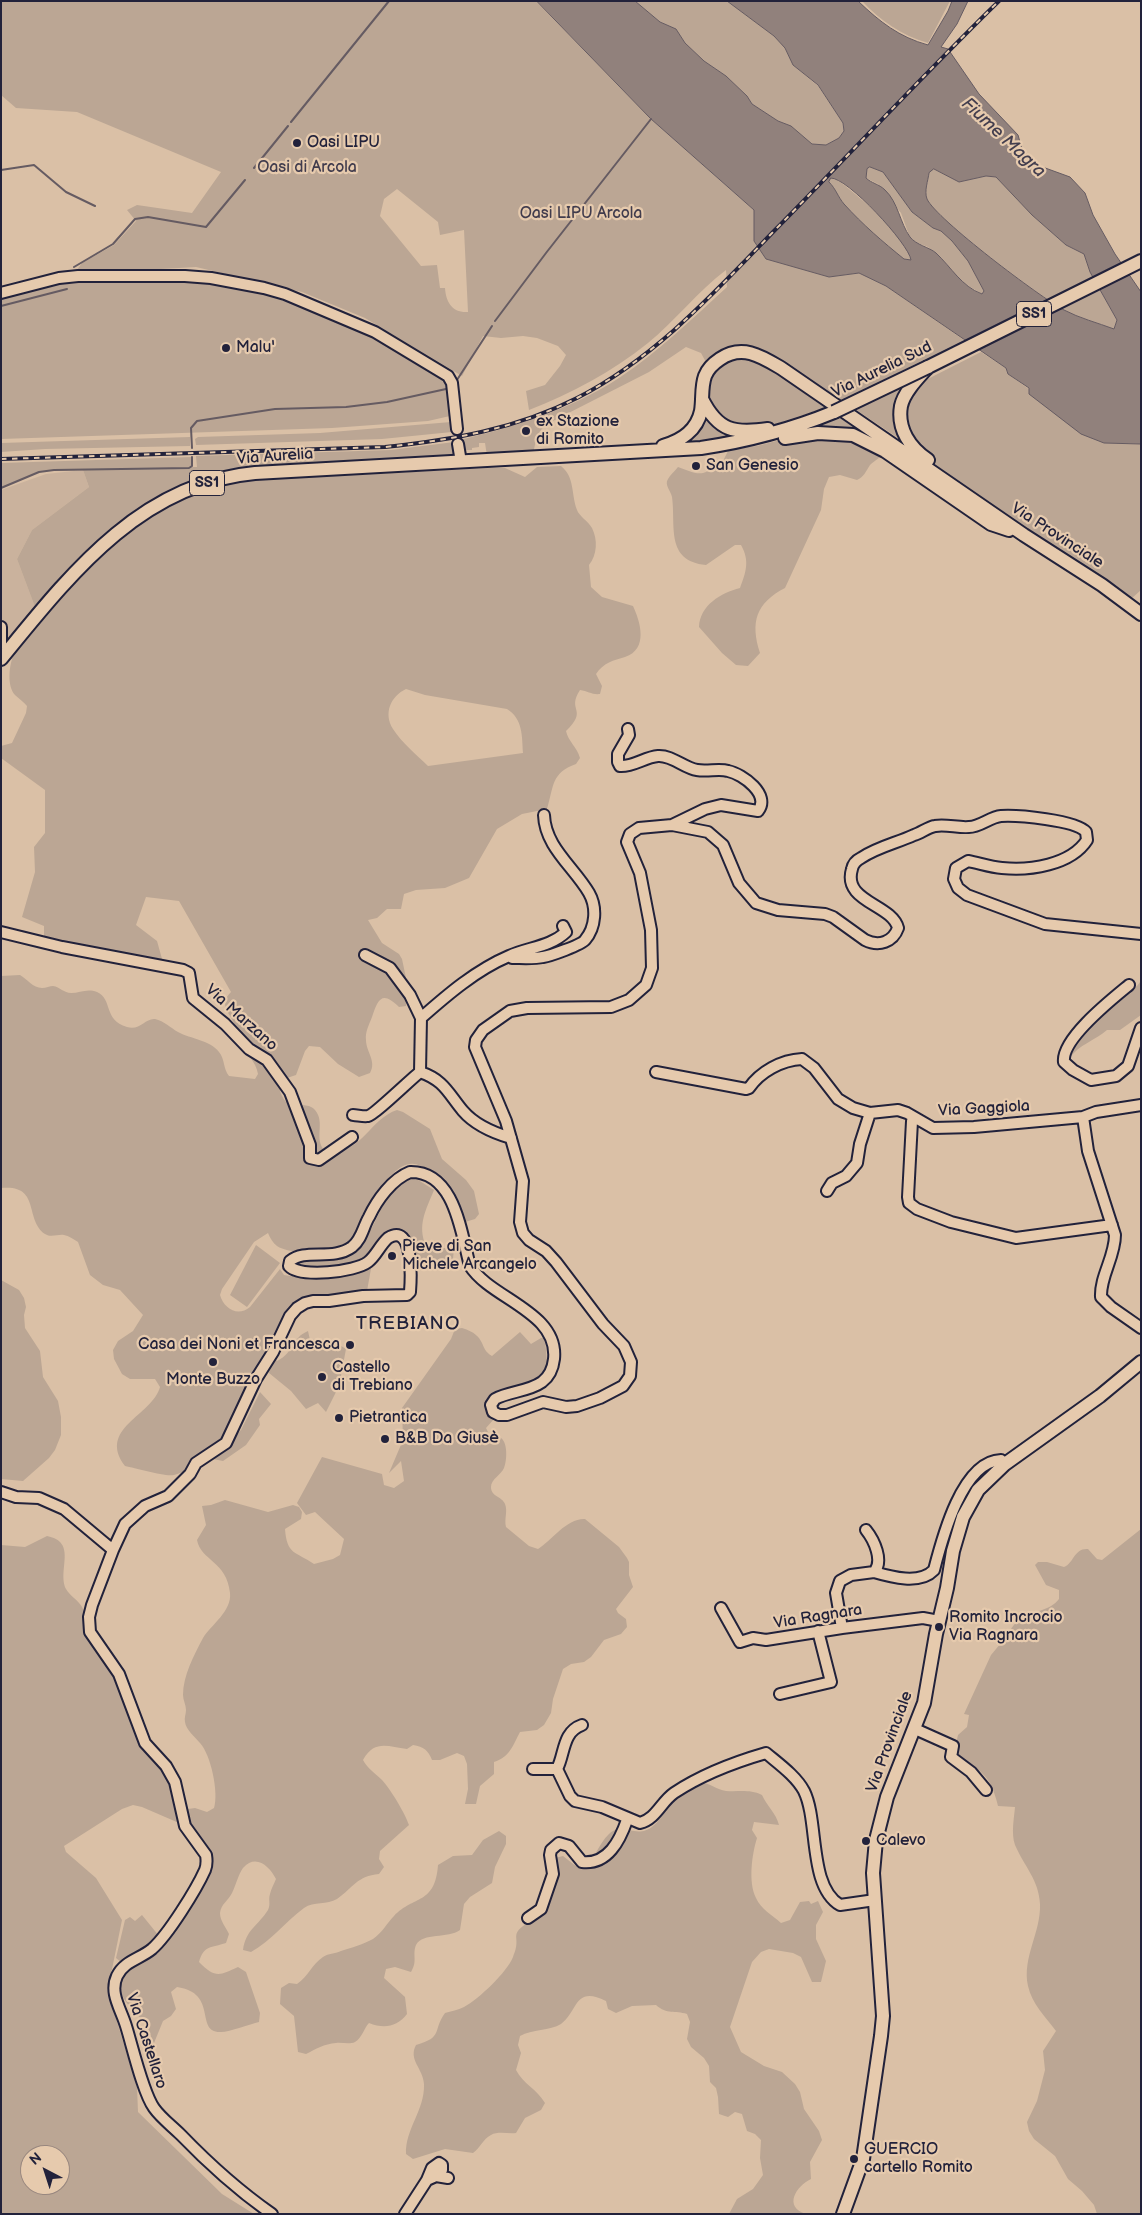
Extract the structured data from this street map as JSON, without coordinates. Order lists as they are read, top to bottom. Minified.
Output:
{"streets":{"main road":["SS1","Via Aurelia Sud","Via Aurelia","Via Provinciale"],"street":["Via Marzano","Via Gaggiola","Via Ragnara","Via Castellaro"]},"crossings":[["Via Aurelia Sud","Via Aurelia"],["Via Provinciale","Via Ragnara"]],"districts":["TREBIANO"],"water":["Fiume Magra"],"parks":["Oasi di Arcola","Oasi LIPU Arcola"],"places":["Oasi LIPU","Malu'","ex Stazione di Romito","San Genesio","Pieve di San Michele Arcangelo","Casa dei Noni et Francesca","Monte Buzzo","Castello di Trebiano","Pietrantica","B&B Da Giusè","Romito Incrocio Via Ragnara","Calevo","GUERCIO cartello Romito"],"north":"top left"}
